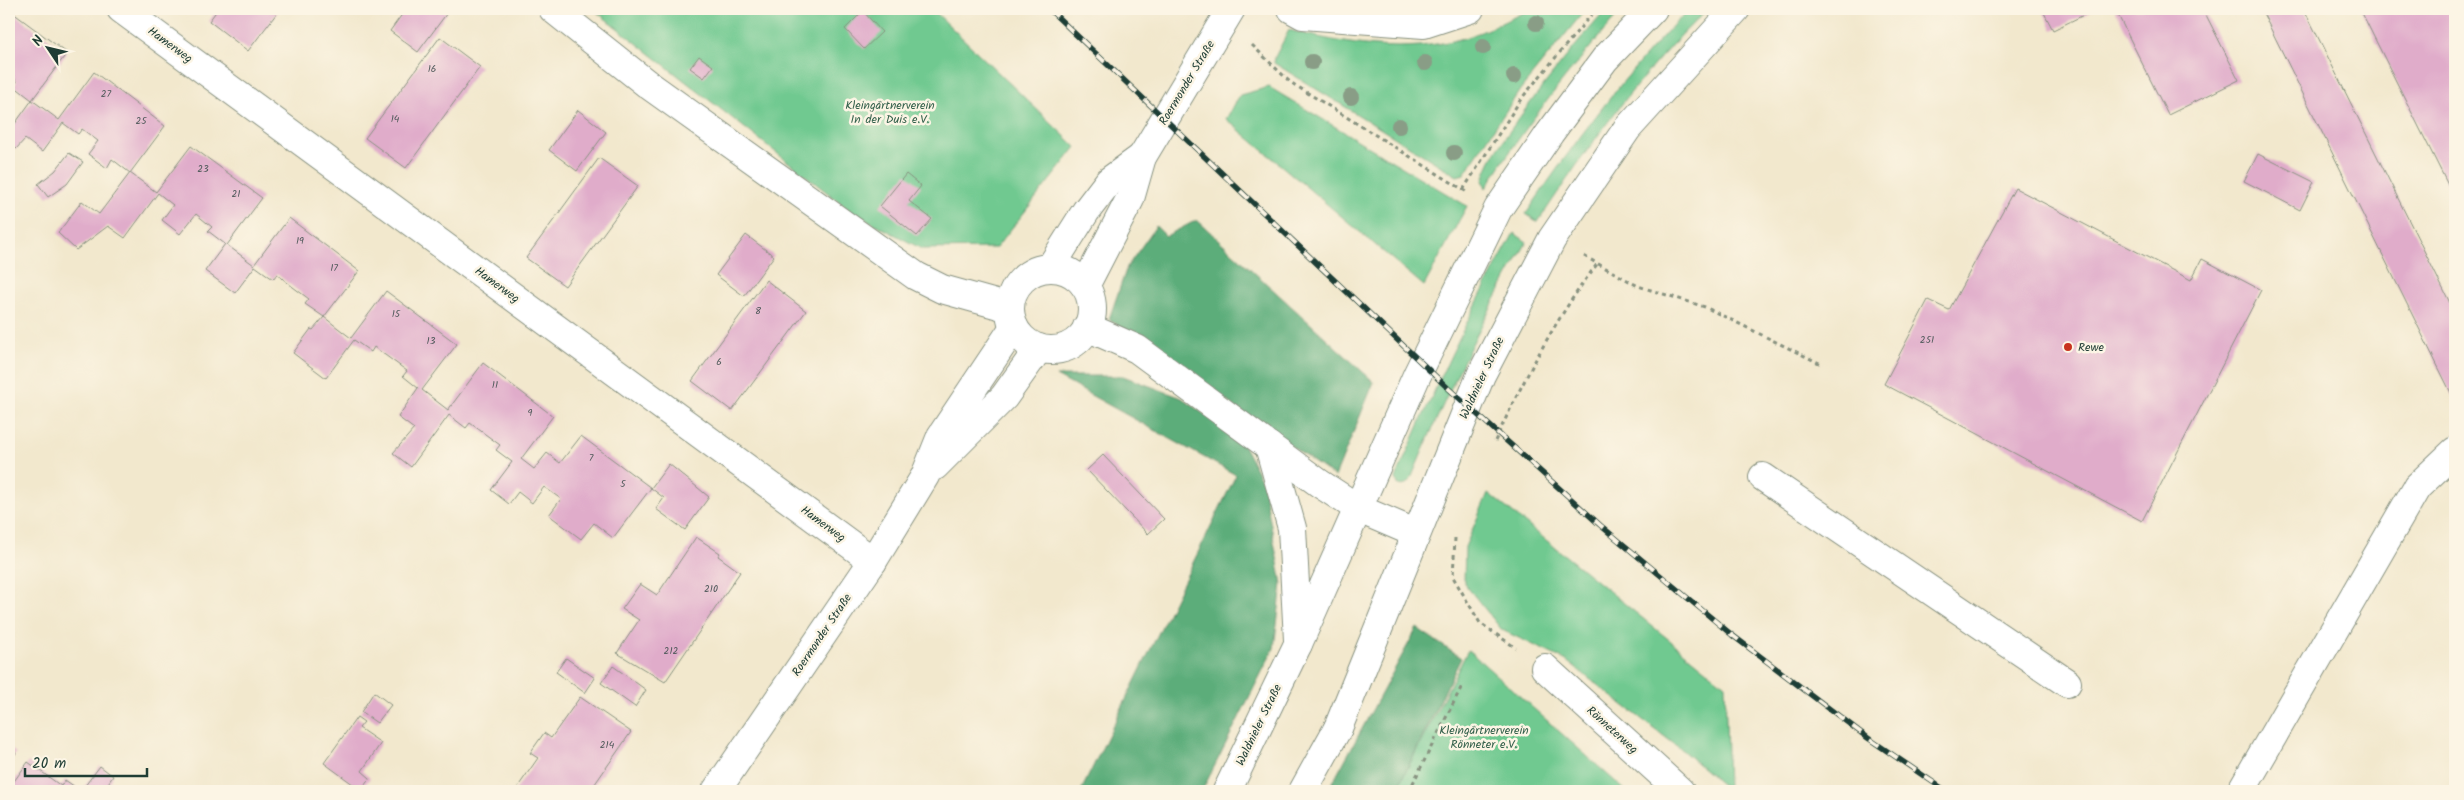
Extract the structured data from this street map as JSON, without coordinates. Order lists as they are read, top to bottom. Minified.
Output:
{"streets":{"main road":["Hamerweg","Roermonder Straße","Waldnieler Straße","Rönneterweg"]},"crossings":[["Hamerweg","Roermonder Straße"]],"parks":["Kleingärtnerverein In der Duis e.V.","Kleingärtnerverein Rönneter e.V."],"places":["Rewe"],"house_numbers":["16","27","14","25","23","21","19","17","8","15","251","13","6","11","9","7","5","210","212","214"],"scale_bar":"20 m","north":"top left"}
